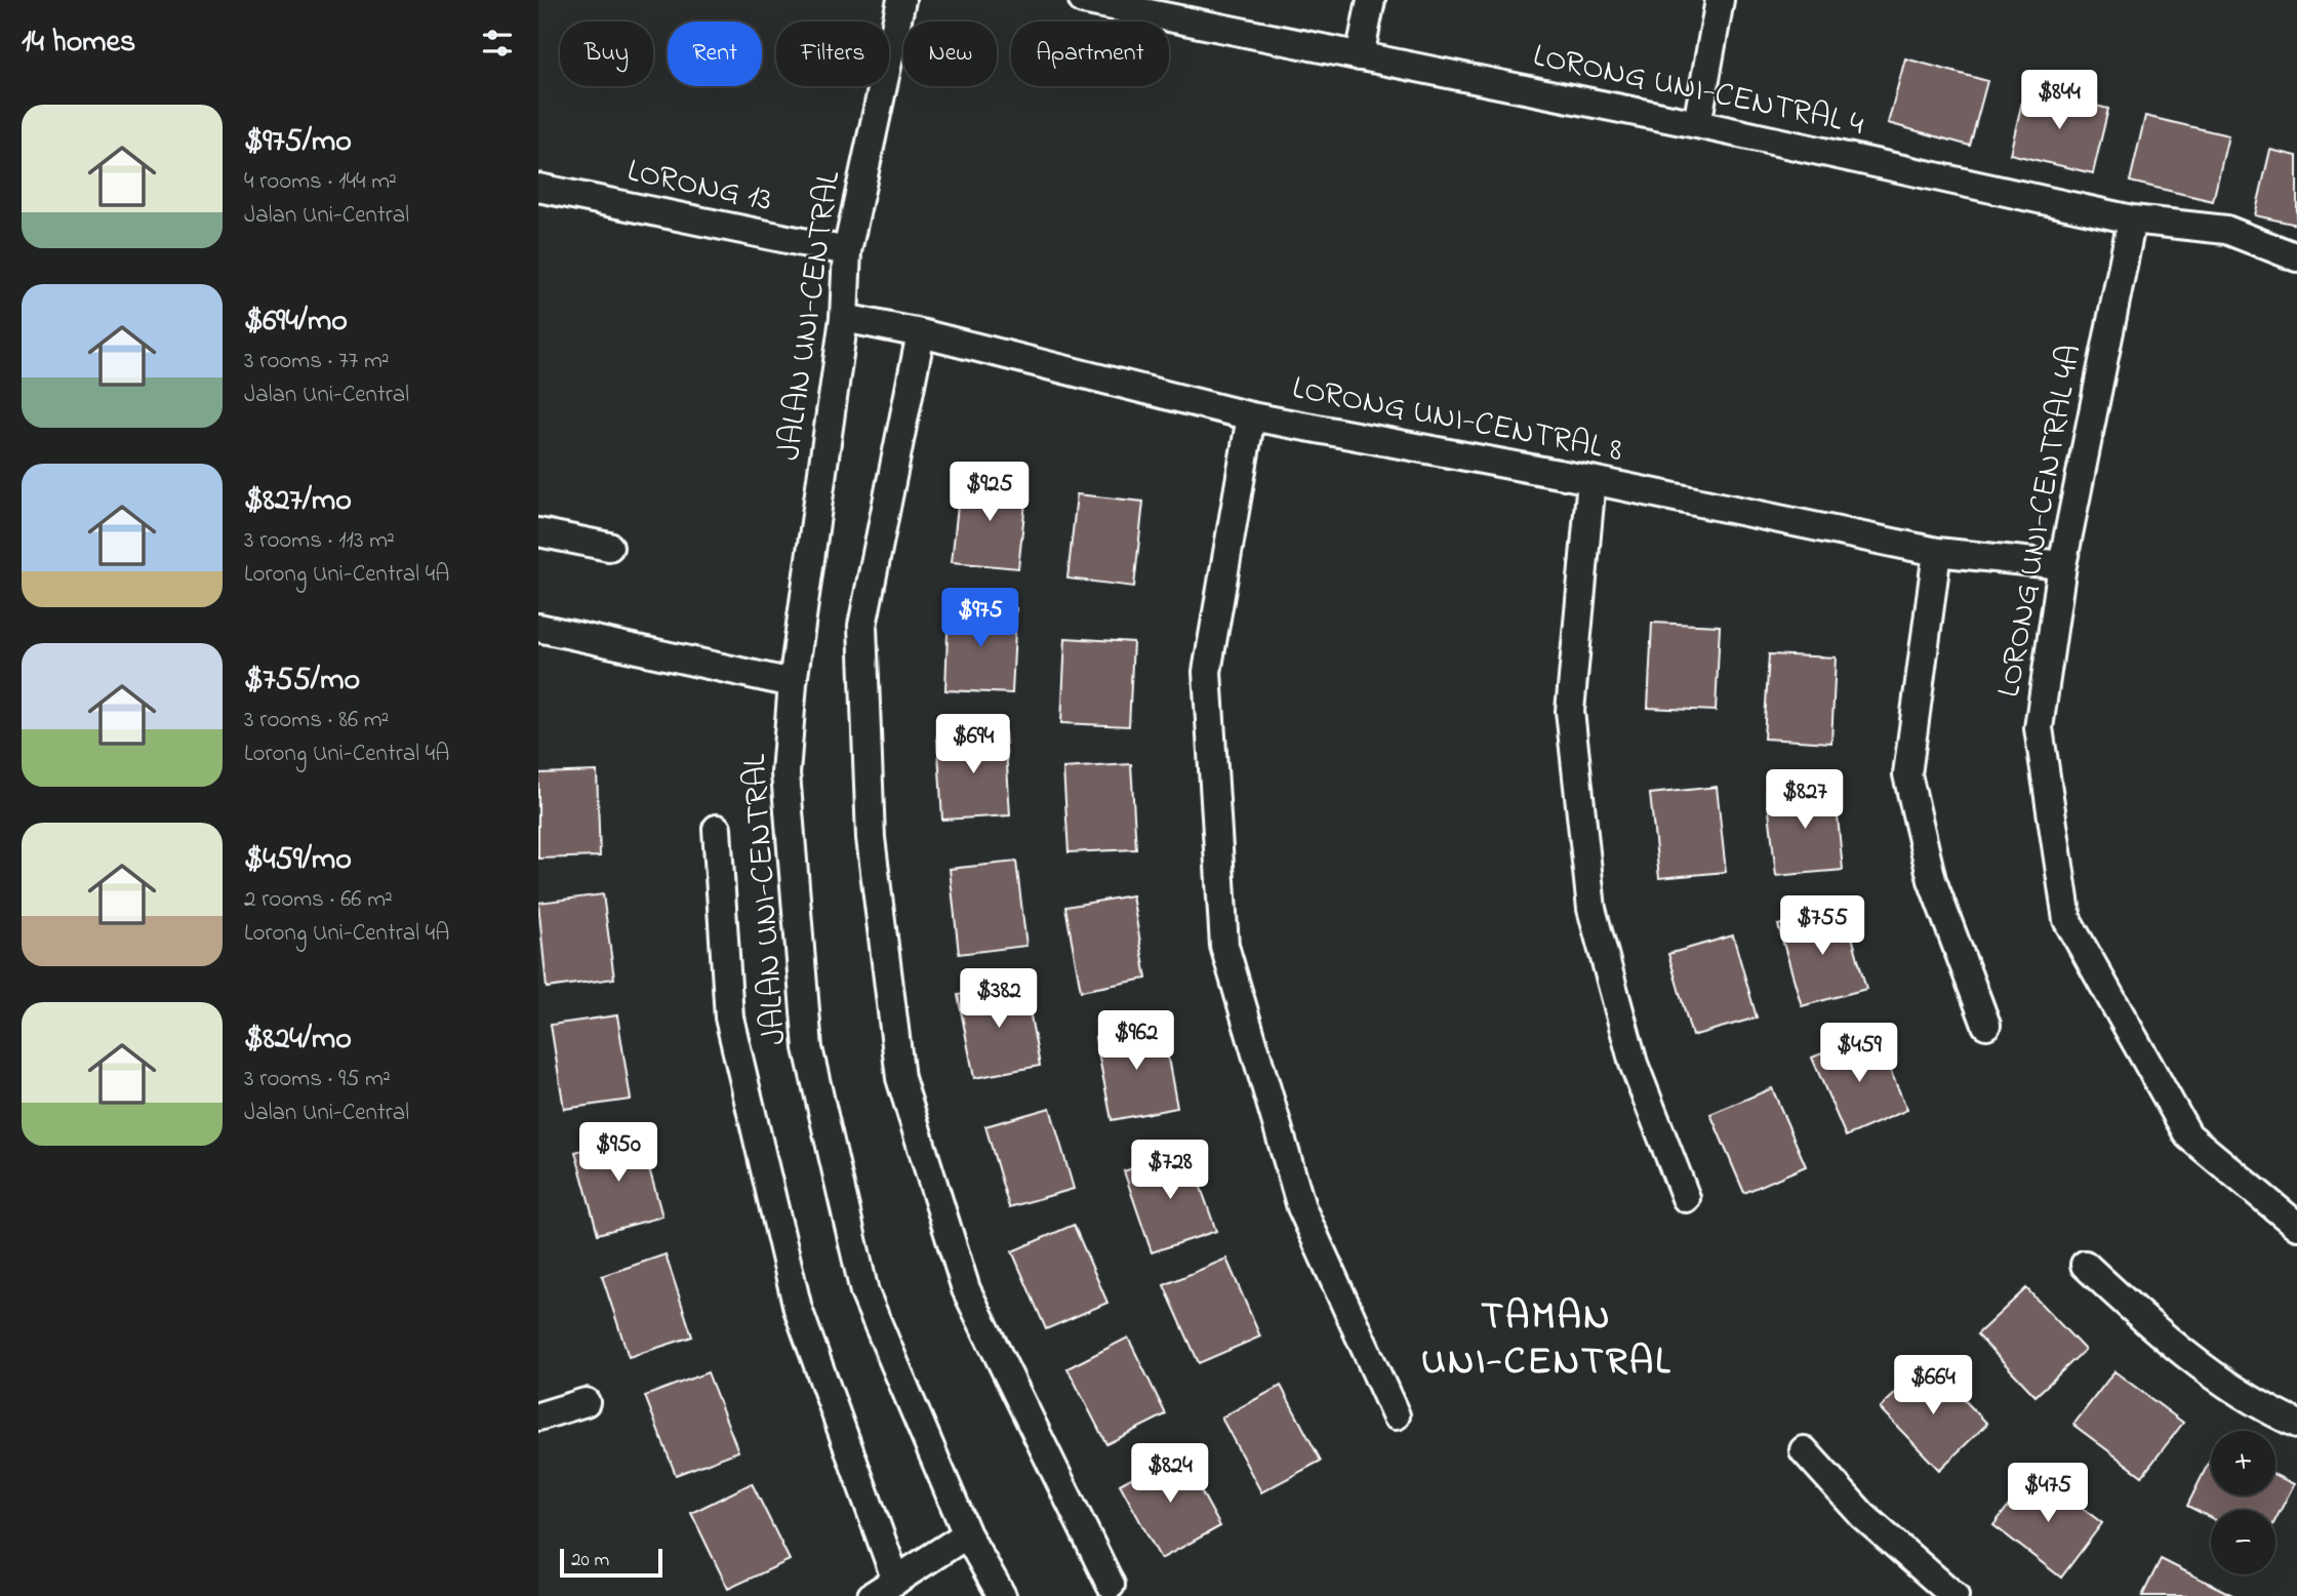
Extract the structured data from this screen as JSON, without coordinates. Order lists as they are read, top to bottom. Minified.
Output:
{"streets":{"street":["LORONG UNI-CENTRAL 4","LORONG 13","JALAN UNI-CENTRAL","LORONG UNI-CENTRAL 8","LORONG UNI-CENTRAL 4A"]},"crossings":[["LORONG UNI-CENTRAL 4","LORONG UNI-CENTRAL 4A"],["LORONG 13","JALAN UNI-CENTRAL"],["JALAN UNI-CENTRAL","LORONG UNI-CENTRAL 8"],["LORONG UNI-CENTRAL 8","LORONG UNI-CENTRAL 4A"]],"districts":["TAMAN UNI-CENTRAL"],"scale_bar":"20 m","page":{"heading":"14 homes","chip":["Buy","Rent","Filters","New","Apartment"],"price":["$844","$925","$975","$694","$827","$755","$382","$962","$459","$950","$728","$664","$824","$475"],"list":[{"name":"$975/mo","note":"4 rooms · 144 m² · Jalan Uni-Central"},{"name":"$694/mo","note":"3 rooms · 77 m² · Jalan Uni-Central"},{"name":"$827/mo","note":"3 rooms · 113 m² · Lorong Uni-Central 4A"},{"name":"$755/mo","note":"3 rooms · 86 m² · Lorong Uni-Central 4A"},{"name":"$459/mo","note":"2 rooms · 66 m² · Lorong Uni-Central 4A"},{"name":"$824/mo","note":"3 rooms · 95 m² · Jalan Uni-Central"}],"map_buttons":["+","−"],"scale":"20 m"}}
